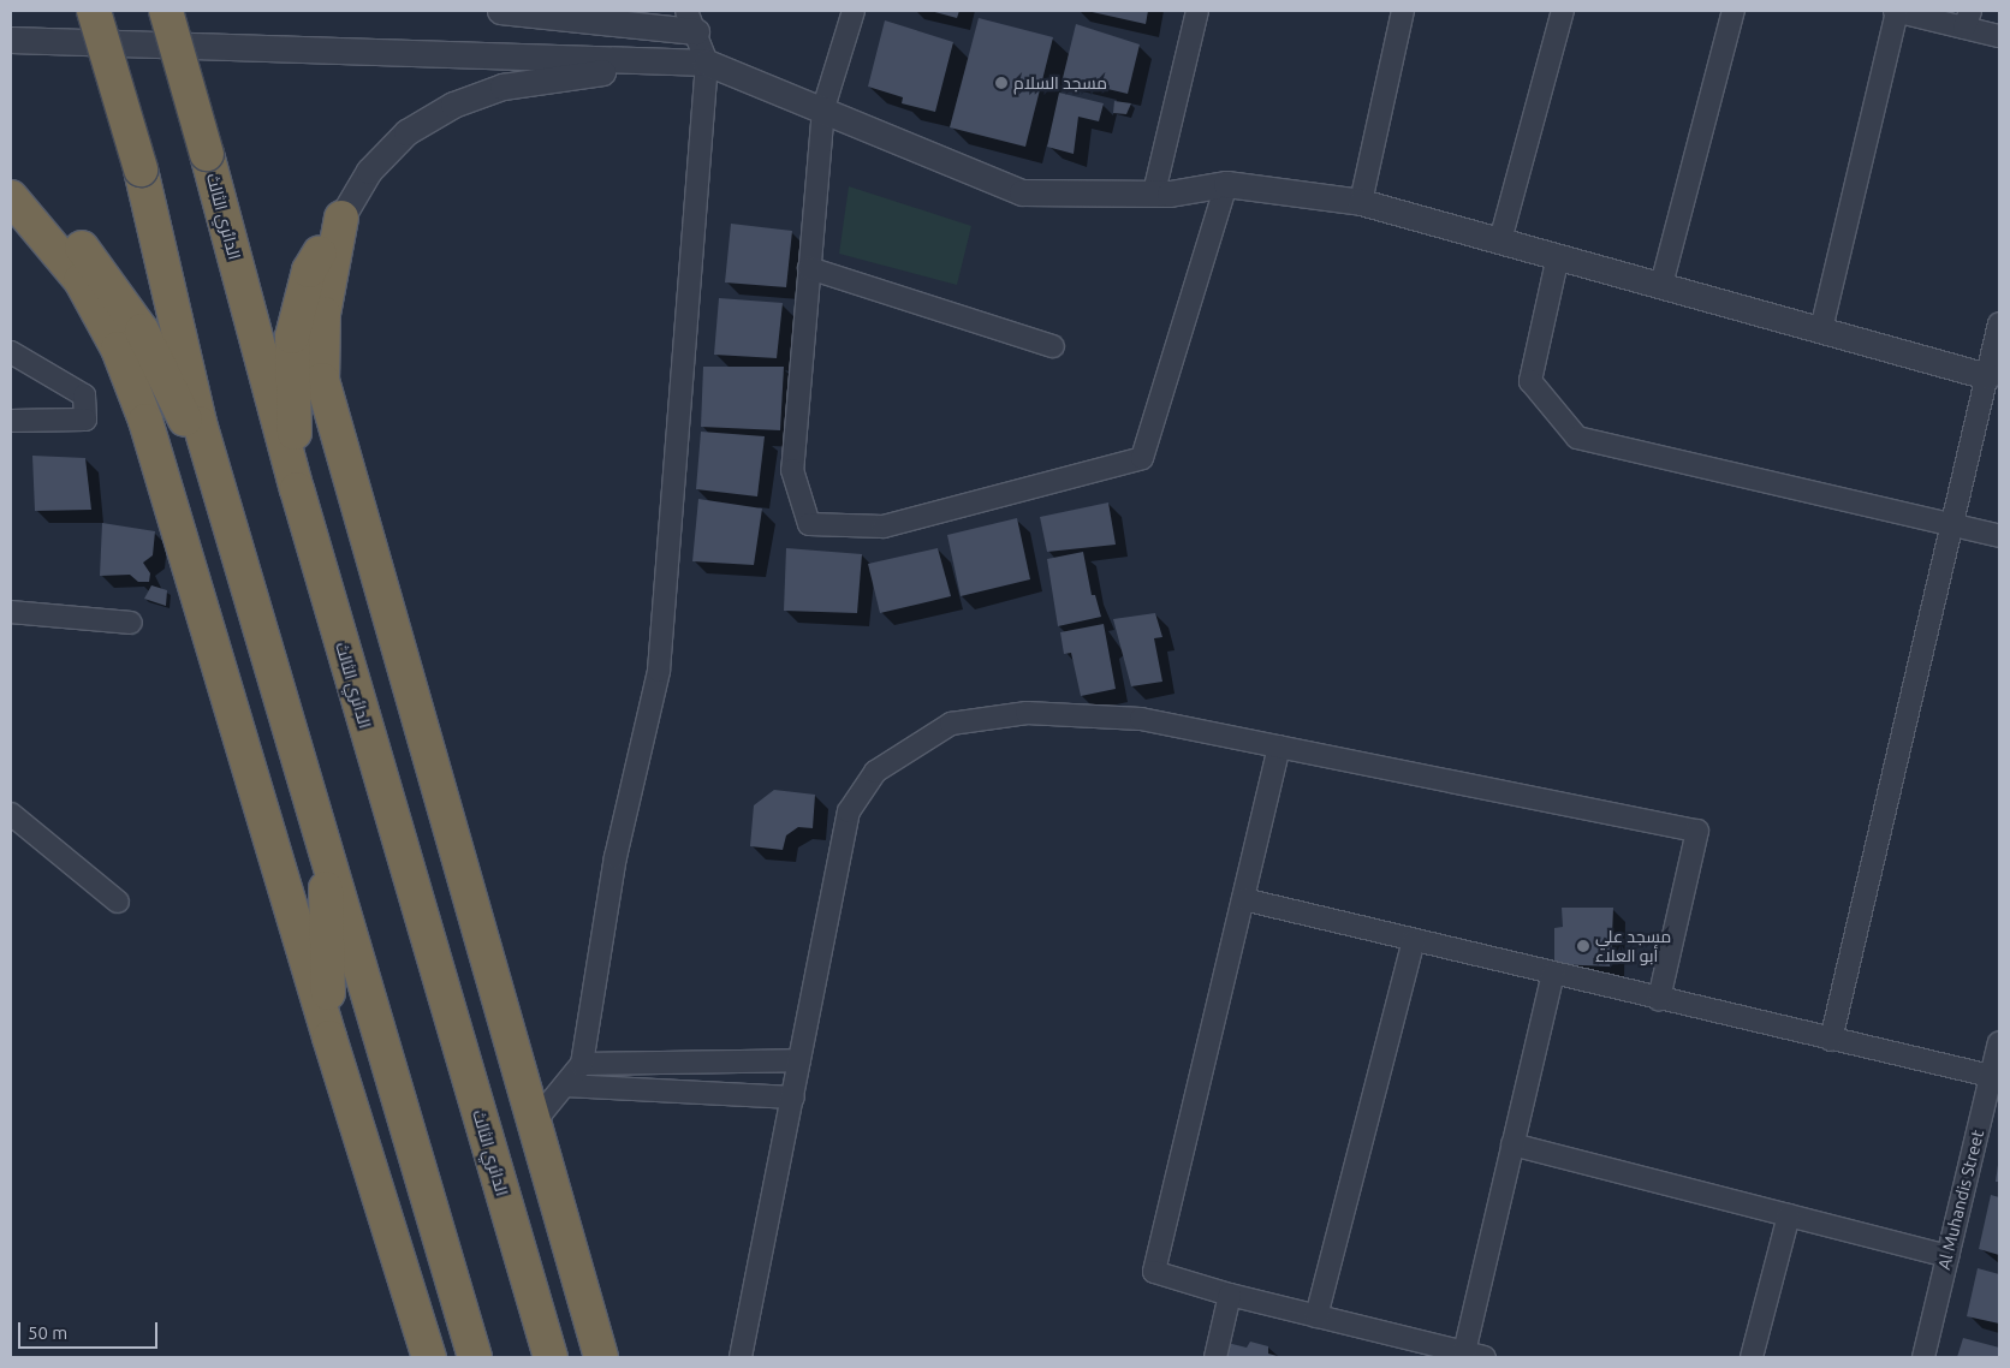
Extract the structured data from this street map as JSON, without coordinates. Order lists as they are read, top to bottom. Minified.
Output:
{"streets":{"highway":["الدائري الثالث"],"street":["Al Muhandis Street"]},"places":["مسجد السلام","مسجد علي أبو العلاء"],"scale_bar":"50 m"}
